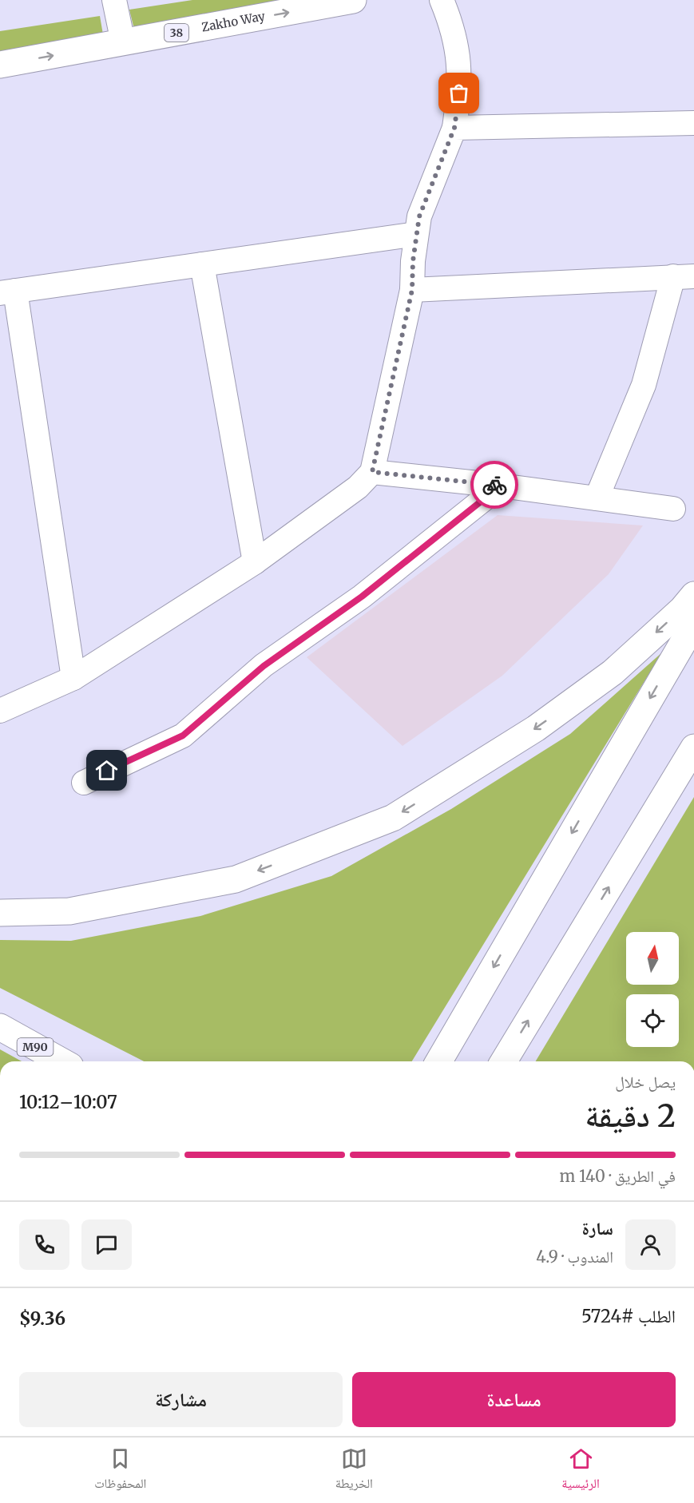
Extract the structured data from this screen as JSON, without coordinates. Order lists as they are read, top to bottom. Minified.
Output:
{"streets":{"main road":["Zakho Way","38","M90"]},"one_way":["Zakho Way"],"north":"top","page":{"heading":["2 دقيقة","يصل خلال","10:07–10:12"],"panel":["سارة","المندوب · 4.9","الطلب #5724","$9.36"],"bar":"في الطريق · 140 m","buttons":["مساعدة","مشاركة"],"tabs":["الرئيسية","الخريطة","المحفوظات"]}}
